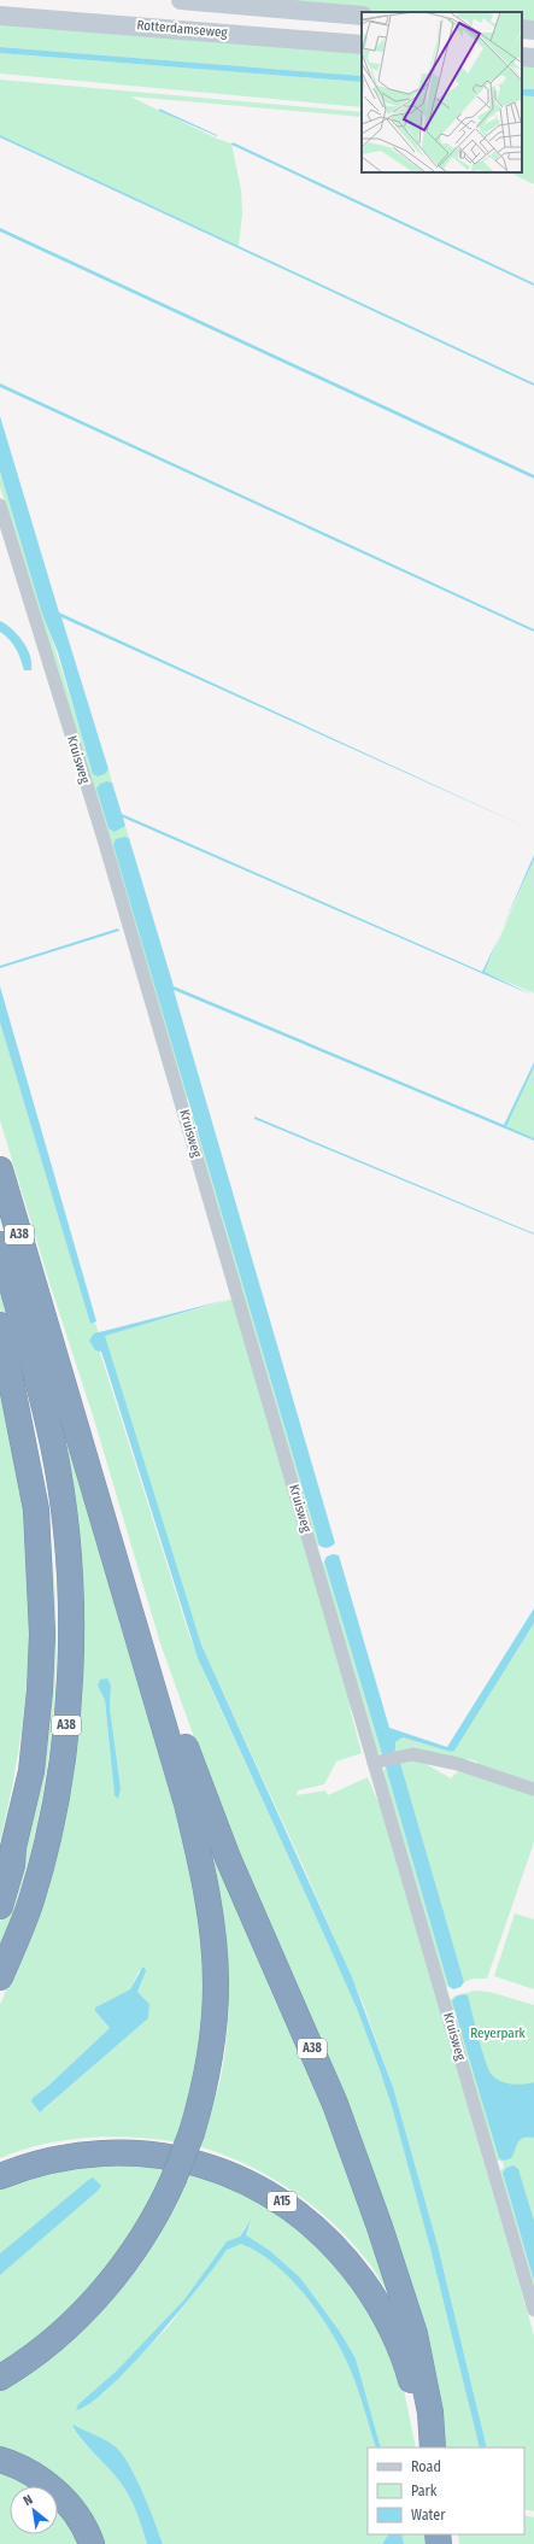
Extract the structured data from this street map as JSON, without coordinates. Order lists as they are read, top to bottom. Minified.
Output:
{"streets":{"highway":["A38","A15"],"main road":["Rotterdamseweg"],"street":["Kruisweg"]},"parks":["Reyerpark"],"legend":["Road","Park","Water"],"north":"top left"}
